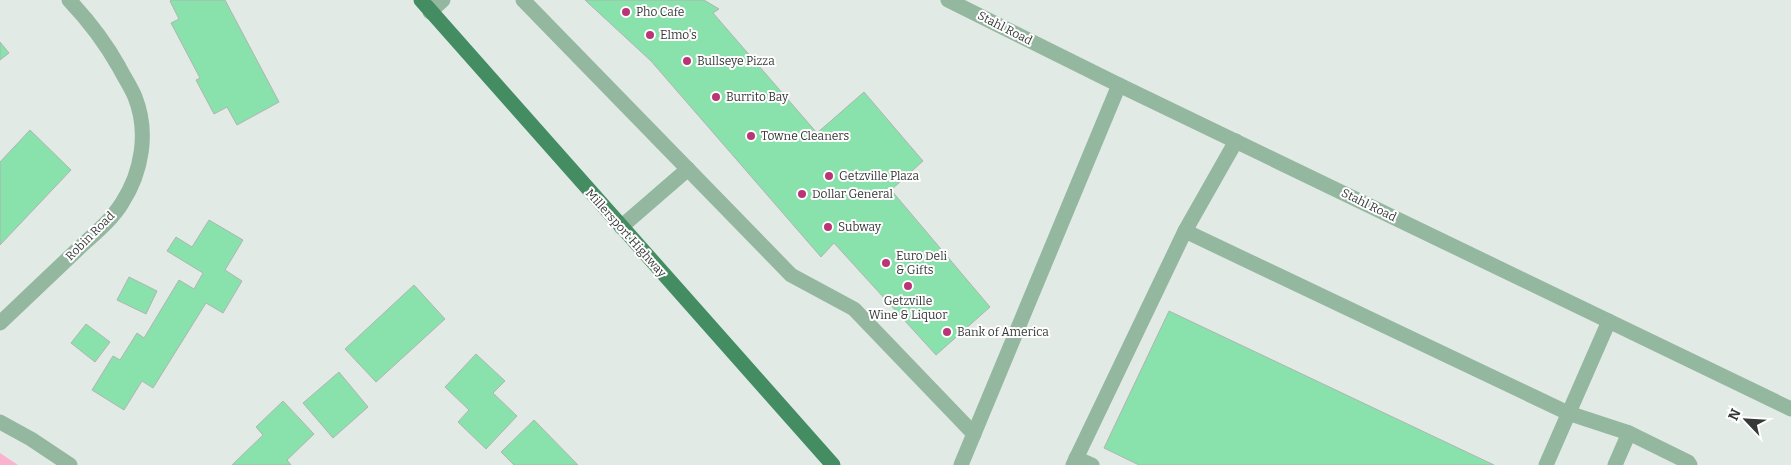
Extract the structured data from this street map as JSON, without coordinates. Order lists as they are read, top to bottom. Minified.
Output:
{"streets":{"main road":["Millersport Highway"],"street":["Stahl Road","Robin Road"]},"places":["Pho Cafe","Elmo's","Bullseye Pizza","Burrito Bay","Towne Cleaners","Getzville Plaza","Dollar General","Subway","Euro Deli & Gifts","Getzville Wine & Liquor","Bank of America"],"north":"top left"}
